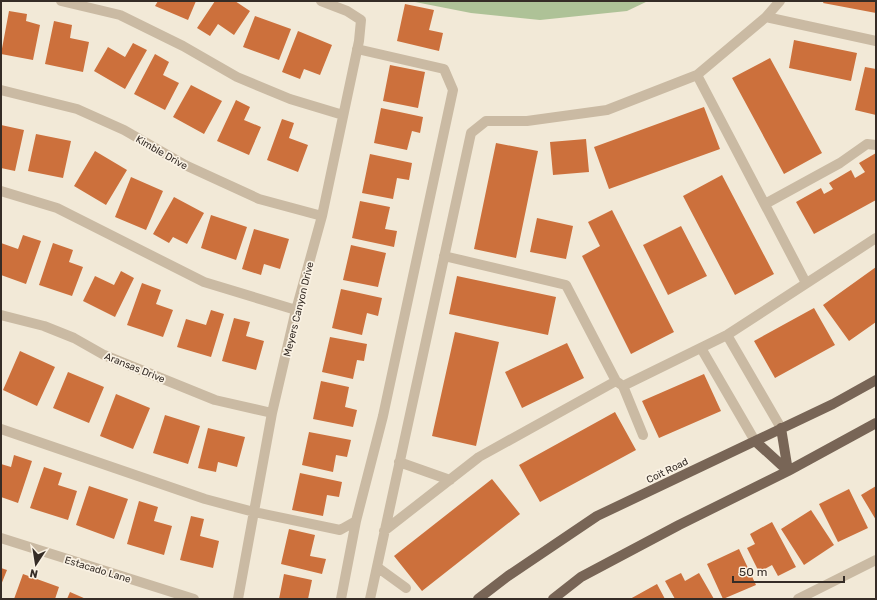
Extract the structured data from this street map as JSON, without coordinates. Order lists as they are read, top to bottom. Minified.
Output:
{"streets":{"main road":["Coit Road"],"street":["Kimble Drive","Meyers Canyon Drive","Aransas Drive","Estacado Lane"]},"crossings":[["Kimble Drive","Meyers Canyon Drive"],["Meyers Canyon Drive","Aransas Drive"]],"scale_bar":"50 m","north":"bottom"}
